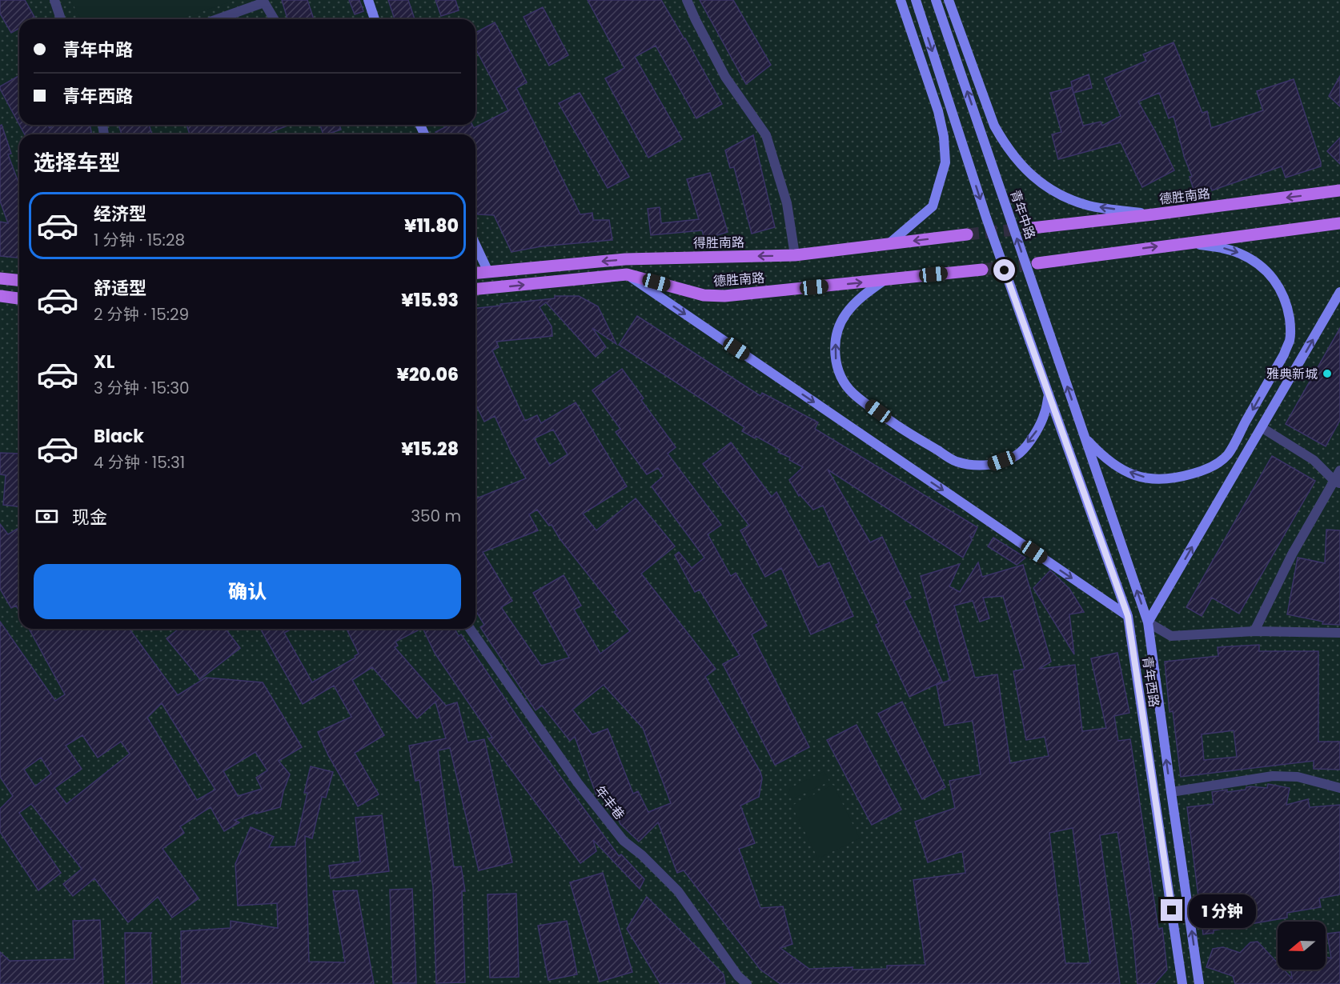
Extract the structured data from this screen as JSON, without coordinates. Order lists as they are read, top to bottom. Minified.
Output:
{"streets":{"main road":["德胜南路","青年中路","得胜南路","青年西路"],"street":["年丰巷"]},"crossings":[["青年中路","青年西路"]],"one_way":["得胜南路"],"places":["雅典新城"],"north":"left","page":{"banner":["青年中路","青年西路"],"heading":"选择车型","list":[{"name":"经济型","note":"1 分钟 · 15:28","value":"¥11.80"},{"name":"舒适型","note":"2 分钟 · 15:29","value":"¥15.93"},{"name":"XL","note":"3 分钟 · 15:30","value":"¥20.06"},{"name":"Black","note":"4 分钟 · 15:31","value":"¥15.28"}],"pay":["现金","350 m"],"buttons":"确认","bubble":"1 分钟"}}
